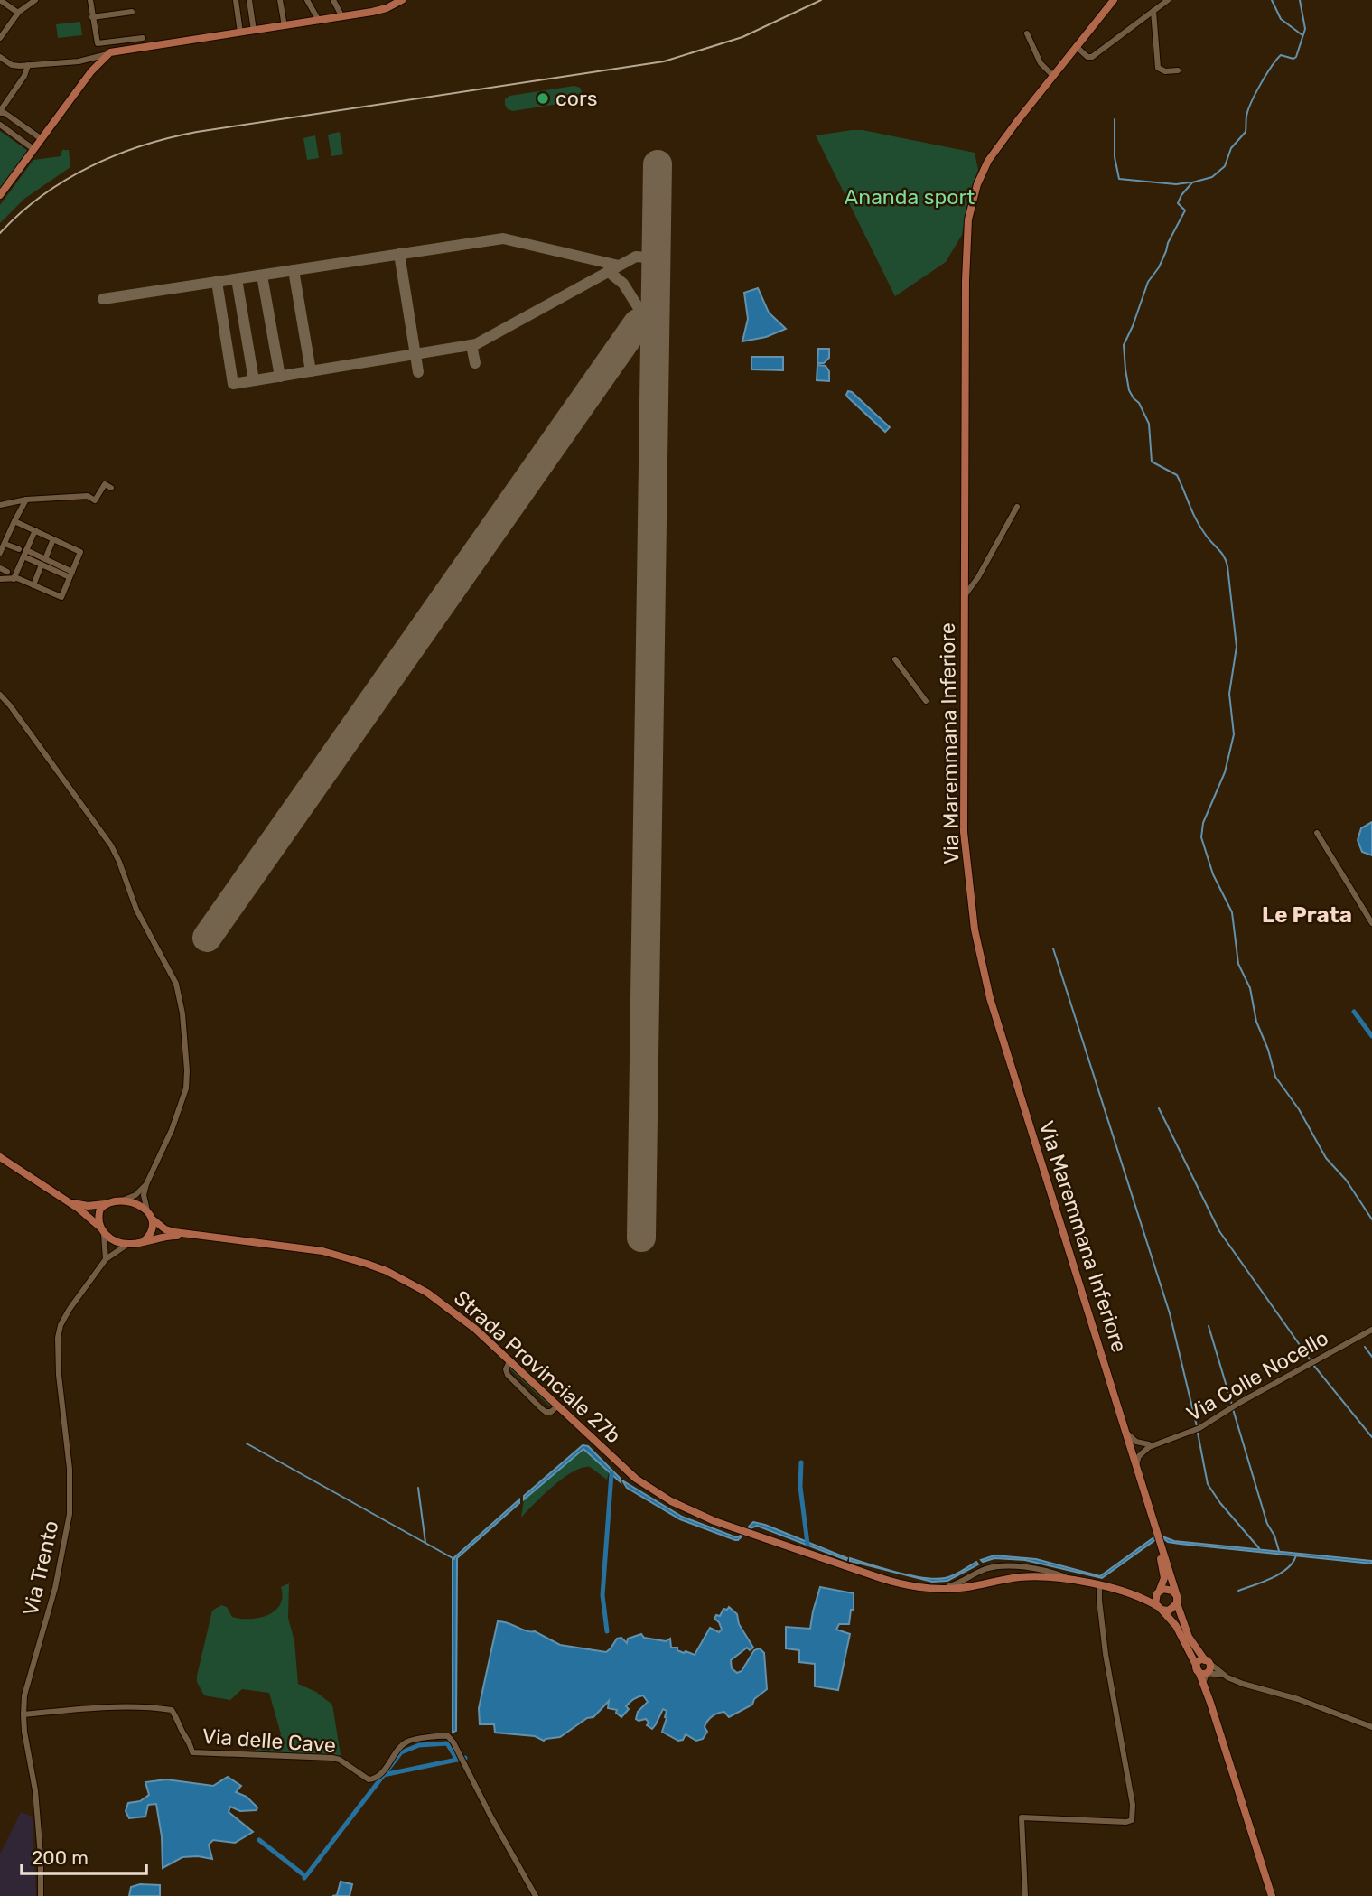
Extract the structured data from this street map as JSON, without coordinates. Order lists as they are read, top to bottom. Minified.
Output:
{"streets":{"main road":["Via Maremmana Inferiore","Strada Provinciale 27b"],"street":["Via Colle Nocello","Via Trento","Via delle Cave"]},"crossings":[["Via Maremmana Inferiore","Via Colle Nocello"],["Via Trento","Via delle Cave"]],"districts":["Le Prata"],"parks":["Ananda sport"],"places":["cors"],"scale_bar":"200 m"}
